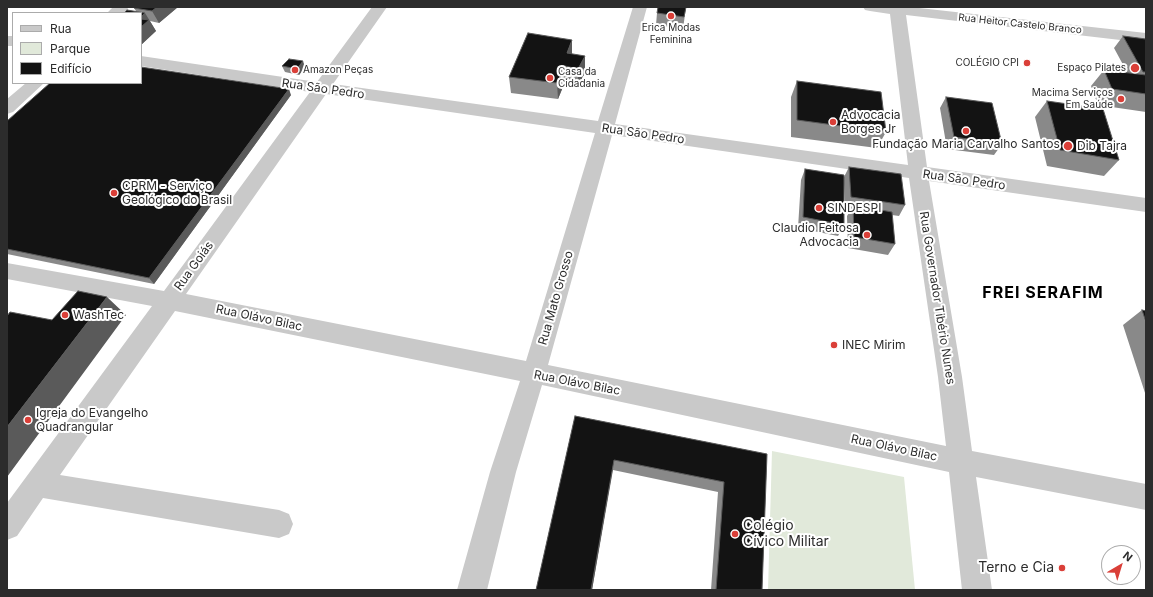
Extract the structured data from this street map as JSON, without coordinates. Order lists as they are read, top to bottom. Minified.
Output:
{"streets":{"street":["Rua Heitor Castelo Branco","Rua São Pedro","Rua Goiás","Rua Mato Grosso","Rua Governador Tibério Nunes","Rua Olávo Bilac"]},"crossings":[["Rua Heitor Castelo Branco","Rua Governador Tibério Nunes"],["Rua São Pedro","Rua Goiás"],["Rua São Pedro","Rua Mato Grosso"],["Rua São Pedro","Rua Governador Tibério Nunes"],["Rua Goiás","Rua Olávo Bilac"],["Rua Mato Grosso","Rua Olávo Bilac"],["Rua Governador Tibério Nunes","Rua Olávo Bilac"]],"districts":["FREI SERAFIM"],"places":["Erica Modas Feminina","COLÉGIO CPI","Espaço Pilates","Amazon Peças","Casa da Cidadania","Macima Serviços Em Saúde","Advocacia Borges Jr","Fundação Maria Carvalho Santos","Dib Tajra","CPRM - Serviço Geológico do Brasil","SINDESPI","Claudio Feitosa Advocacia","WashTec","INEC Mirim","Igreja do Evangelho Quadrangular","Colégio Cívico Militar","Terno e Cia"],"legend":["Rua","Parque","Edifício"],"north":"top right"}
